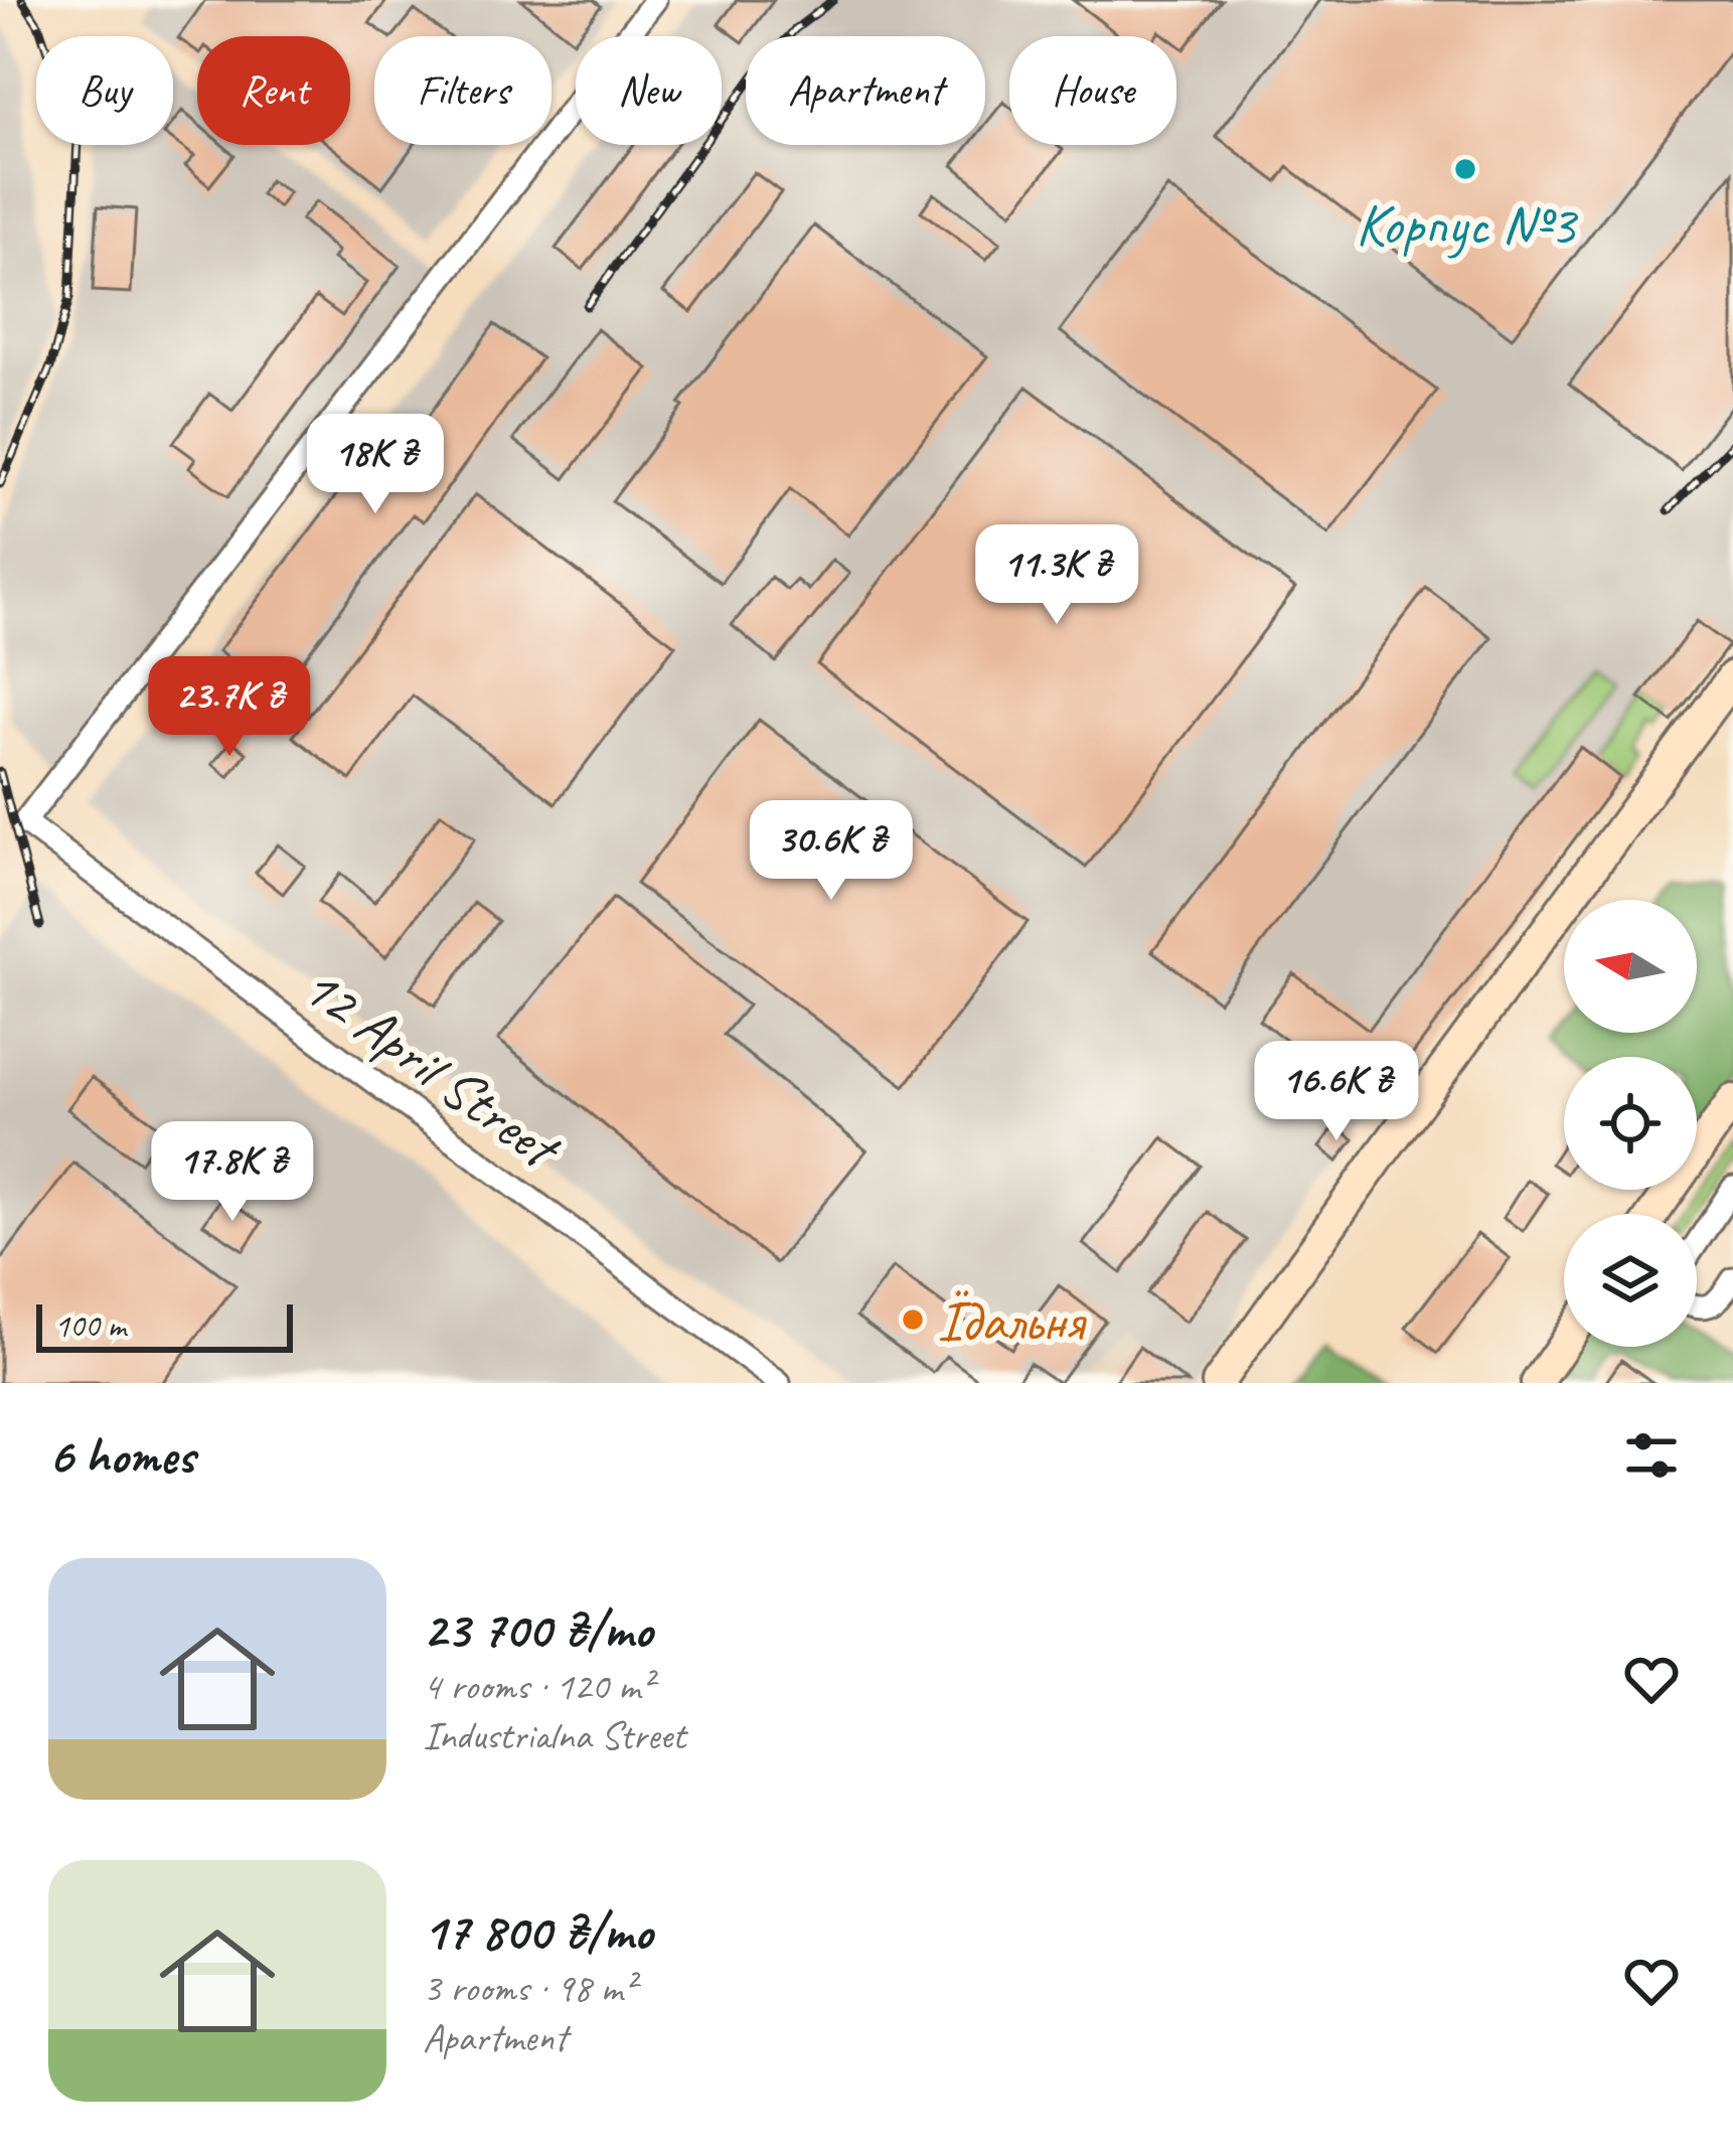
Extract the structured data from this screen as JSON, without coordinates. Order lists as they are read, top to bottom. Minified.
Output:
{"streets":{"street":["12 April Street"]},"places":["Корпус №3","Їдальня"],"scale_bar":"100 m","north":"left","page":{"chip":["Buy","Rent","Filters","New","Apartment","House"],"price":["18K ₴","11.3K ₴","23.7K ₴","30.6K ₴","16.6K ₴","17.8K ₴"],"scale":"100 m","heading":"6 homes","list":[{"name":"23 700 ₴/mo","note":"4 rooms · 120 m² · Industrialna Street"},{"name":"17 800 ₴/mo","note":"3 rooms · 98 m² · Apartment"}]}}
